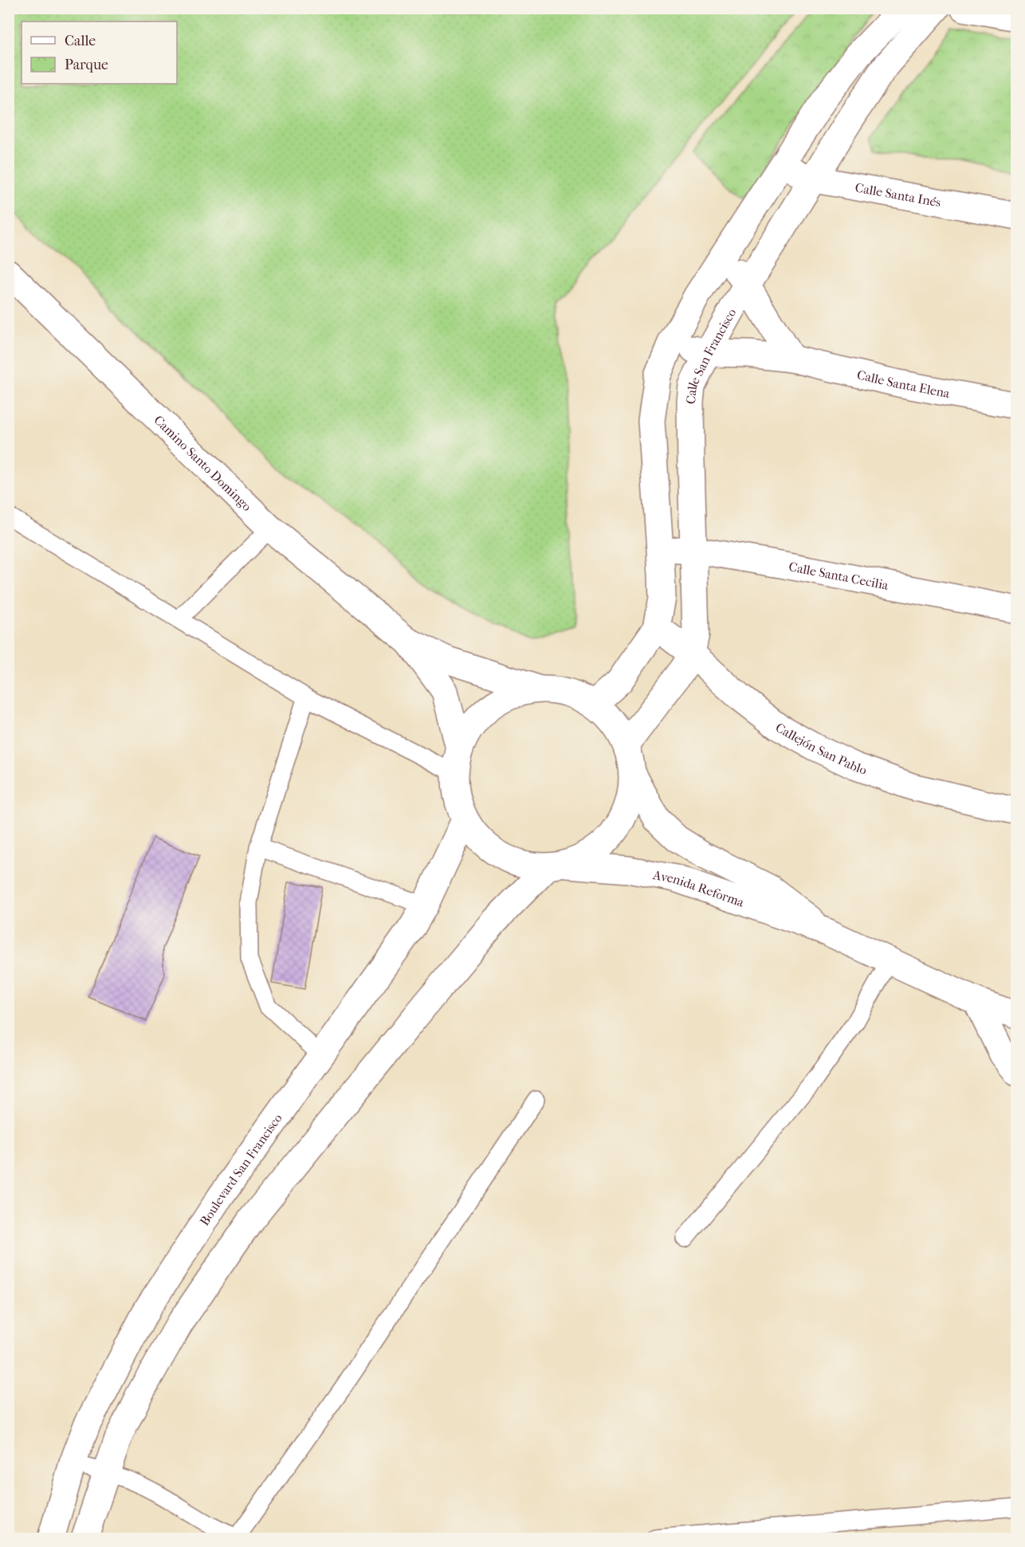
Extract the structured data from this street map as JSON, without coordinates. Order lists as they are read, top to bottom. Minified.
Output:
{"streets":{"street":["Calle Santa Inés","Calle San Francisco","Calle Santa Elena","Camino Santo Domingo","Calle Santa Cecilia","Callejón San Pablo","Avenida Reforma","Boulevard San Francisco"]},"crossings":[["Calle Santa Inés","Calle San Francisco"],["Calle San Francisco","Calle Santa Elena"],["Calle San Francisco","Calle Santa Cecilia"],["Calle San Francisco","Callejón San Pablo"],["Camino Santo Domingo","Avenida Reforma"],["Avenida Reforma","Boulevard San Francisco"]],"legend":["Calle","Parque"]}
